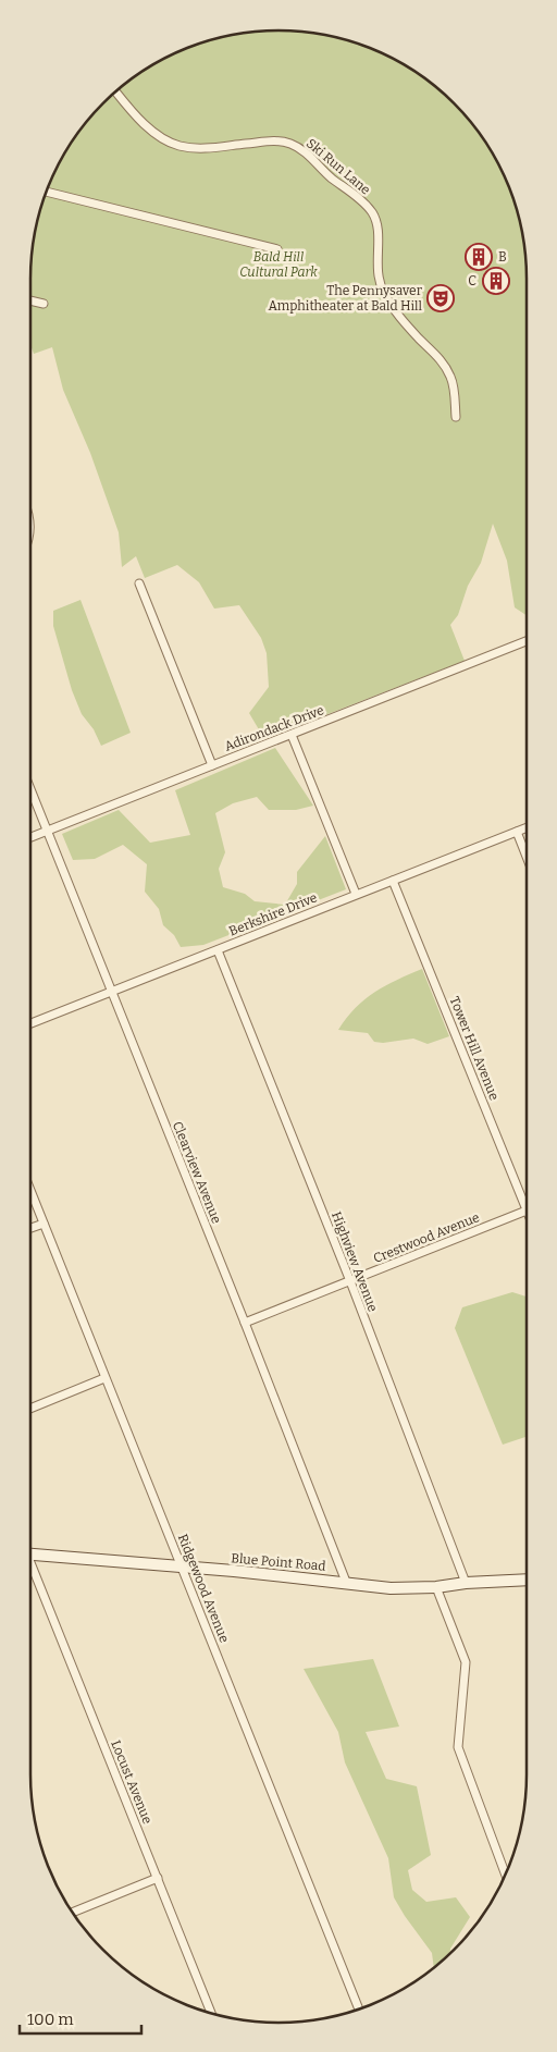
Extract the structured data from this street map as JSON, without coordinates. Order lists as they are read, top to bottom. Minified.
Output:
{"streets":{"street":["Ski Run Lane","Adirondack Drive","Berkshire Drive","Tower Hill Avenue","Clearview Avenue","Crestwood Avenue","Highview Avenue","Blue Point Road","Ridgewood Avenue","Locust Avenue"]},"crossings":[["Adirondack Drive","Clearview Avenue"],["Berkshire Drive","Tower Hill Avenue"],["Berkshire Drive","Clearview Avenue"],["Berkshire Drive","Highview Avenue"],["Tower Hill Avenue","Crestwood Avenue"],["Clearview Avenue","Crestwood Avenue"],["Clearview Avenue","Blue Point Road"],["Crestwood Avenue","Highview Avenue"],["Highview Avenue","Blue Point Road"],["Blue Point Road","Ridgewood Avenue"]],"parks":["Bald Hill Cultural Park"],"places":{"building":["B","C"],"theatre":["The Pennysaver Amphitheater at Bald Hill"]},"scale_bar":"100 m"}
